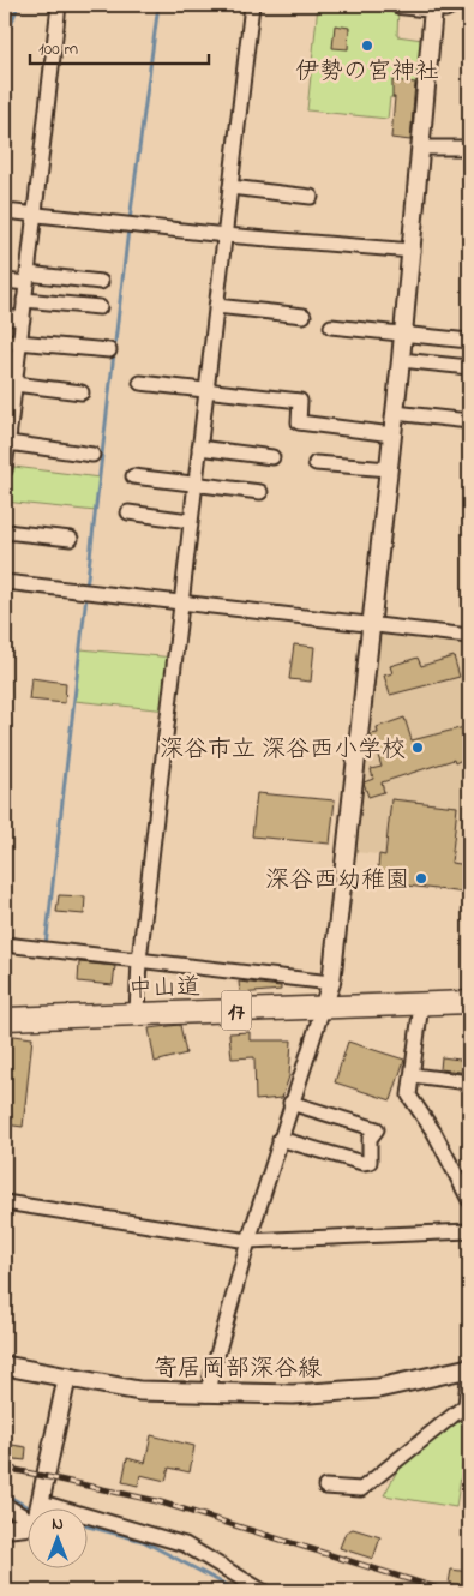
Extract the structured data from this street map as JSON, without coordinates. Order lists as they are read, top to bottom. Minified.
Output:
{"streets":{"highway":["中山道","17"],"main road":["寄居岡部深谷線"]},"places":["伊勢の宮神社","深谷市立 深谷西小学校","深谷西幼稚園"],"scale_bar":"100 m","north":"top"}
